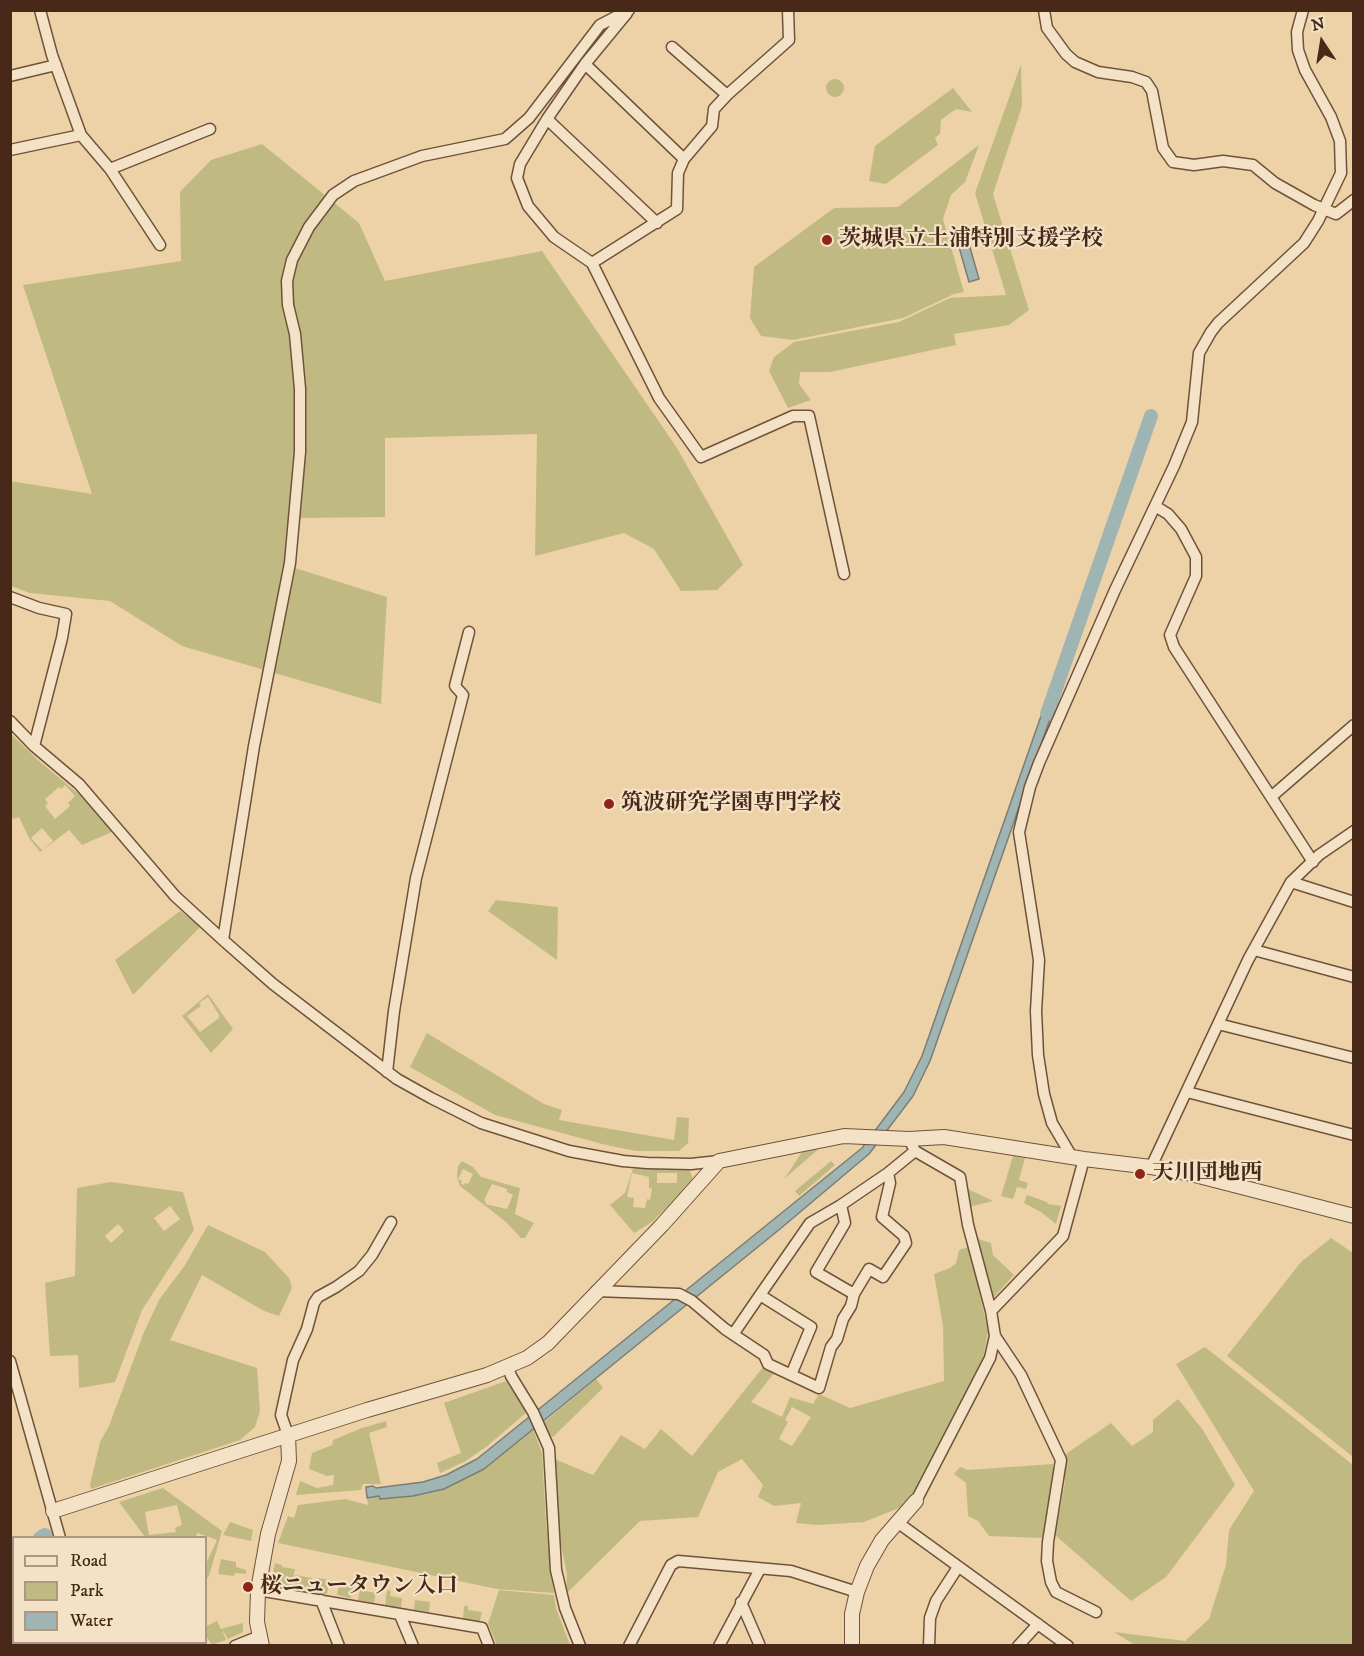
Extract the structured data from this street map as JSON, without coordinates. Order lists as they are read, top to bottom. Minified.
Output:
{"places":["茨城県立土浦特別支援学校","筑波研究学園専門学校","天川団地西","桜ニュータウン入口"],"legend":["Road","Park","Water"],"north":"top"}
